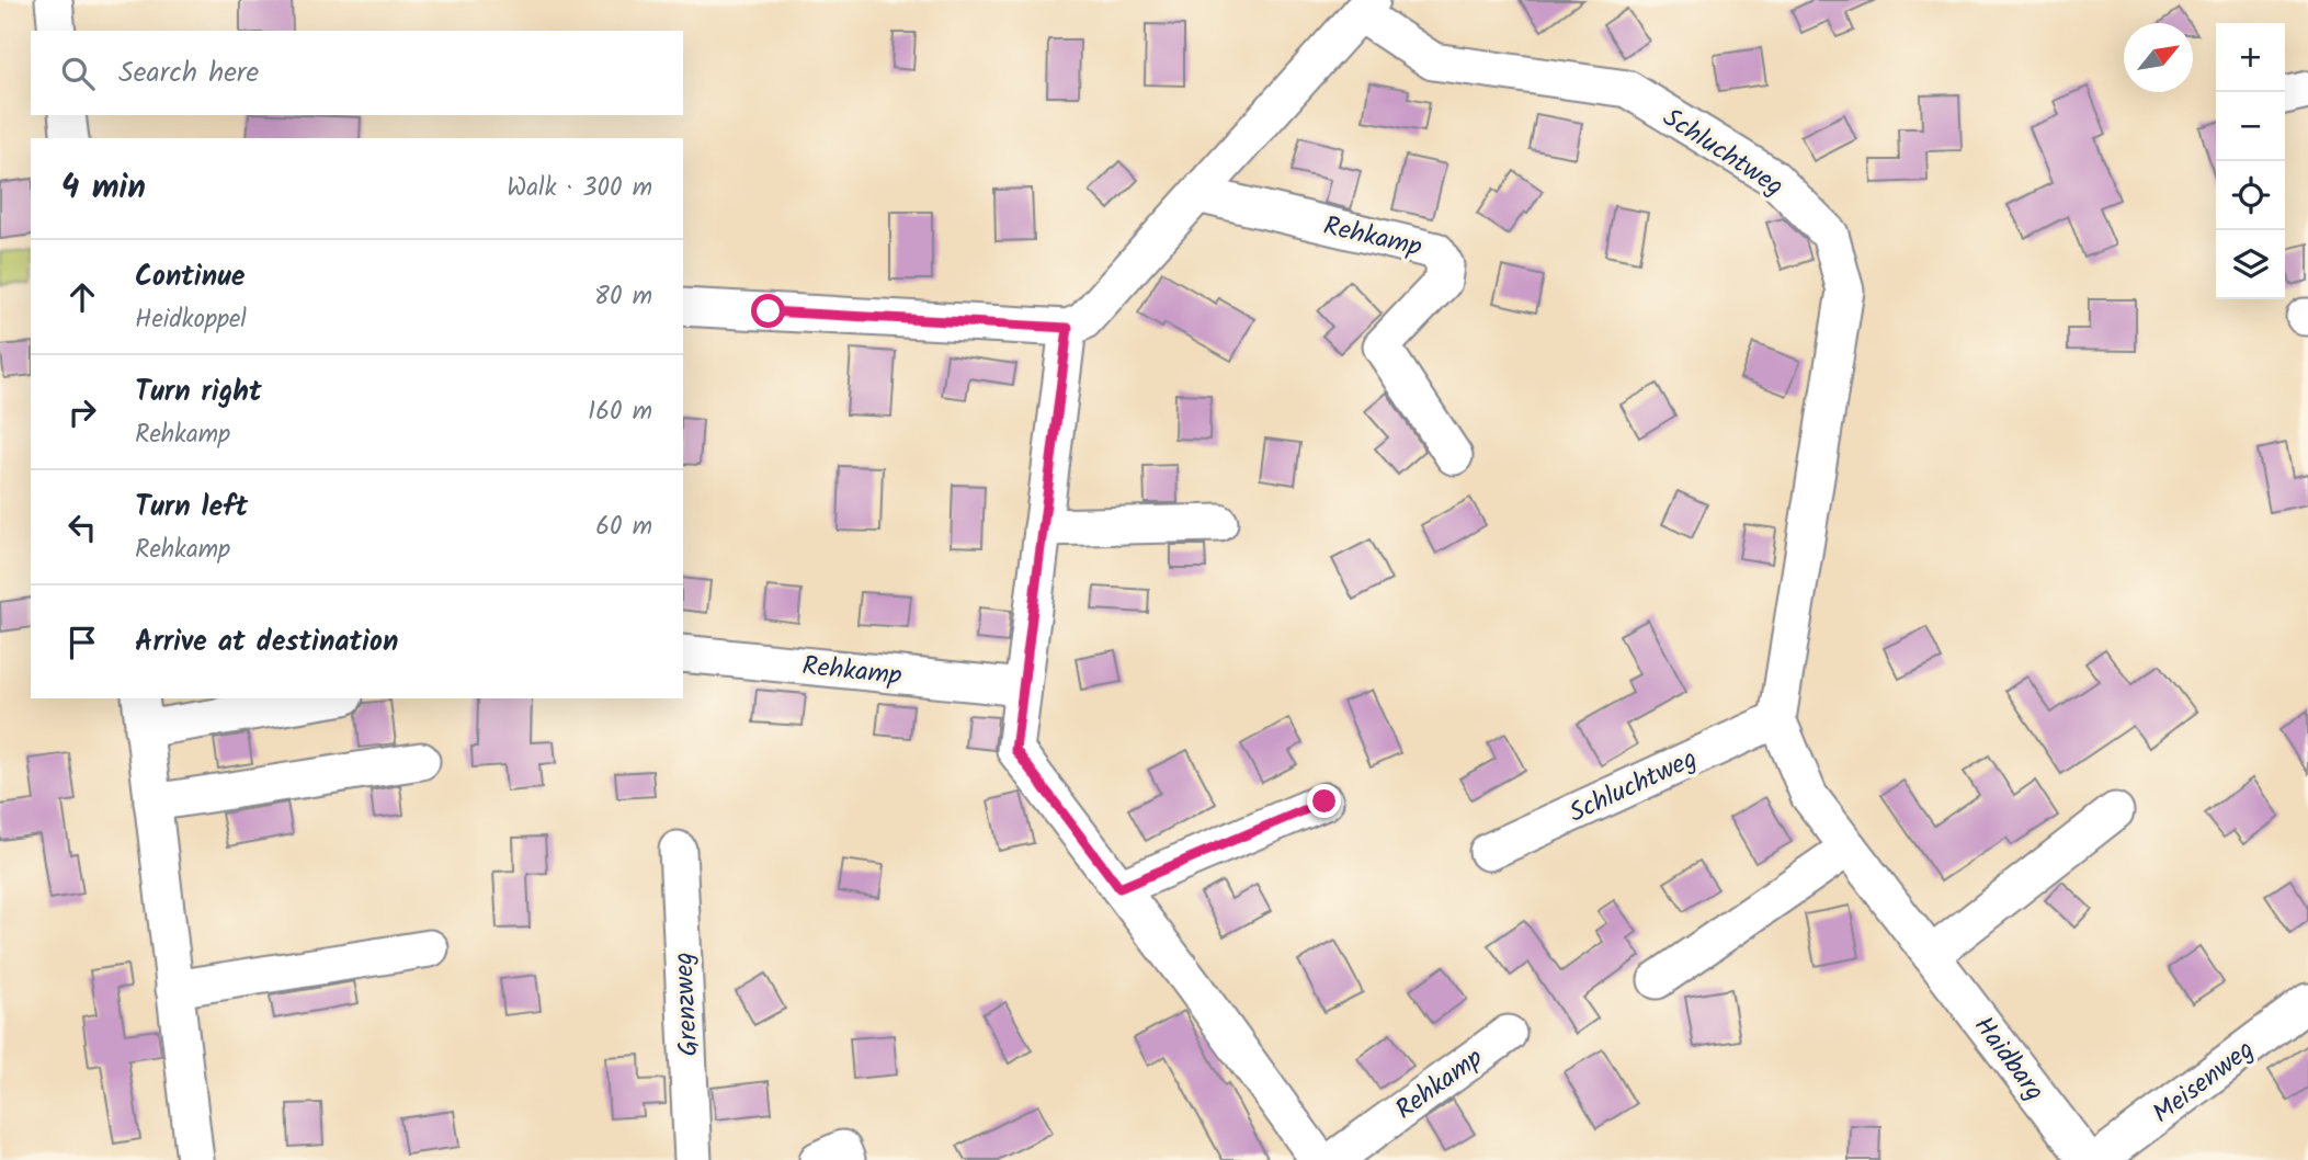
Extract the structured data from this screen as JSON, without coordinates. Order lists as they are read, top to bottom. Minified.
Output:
{"streets":{"street":["Schluchtweg","Rehkamp","Grenzweg","Haidbarg","Meisenweg"]},"crossings":[["Schluchtweg","Haidbarg"]],"north":"top right","page":{"map_buttons":["+","−"],"search":"Search here","heading":["4 min","Walk · 300 m"],"list":[["Continue","Heidkoppel","80 m"],["Turn right","Rehkamp","160 m"],["Turn left","Rehkamp","60 m"],"Arrive at destination"]}}
